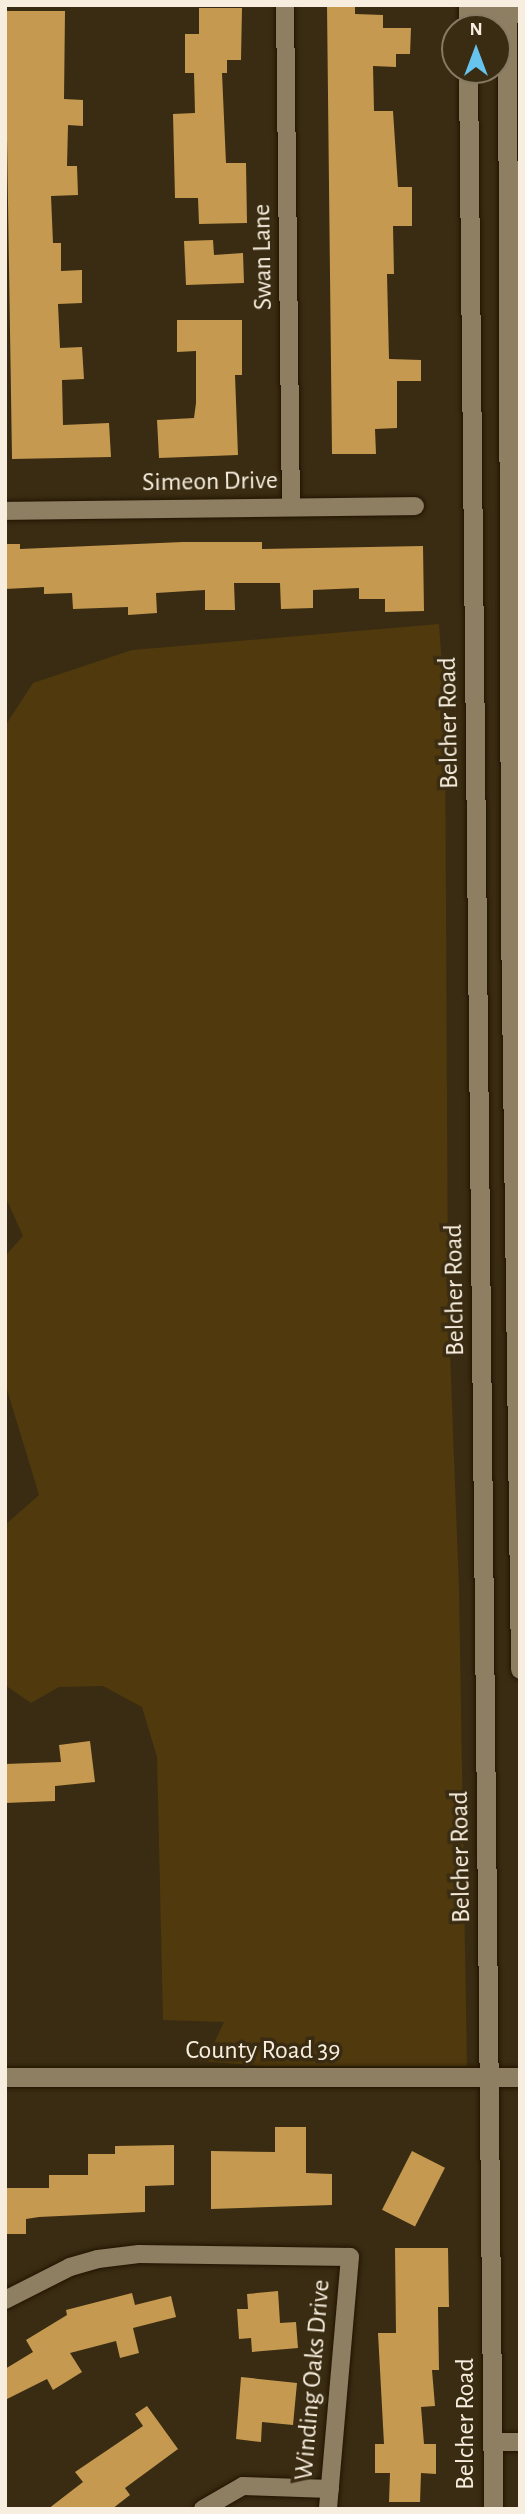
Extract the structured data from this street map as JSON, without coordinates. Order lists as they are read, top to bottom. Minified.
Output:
{"streets":{"main road":["Belcher Road","County Road 39"],"street":["Swan Lane","Simeon Drive","Winding Oaks Drive"]},"crossings":[["Swan Lane","Simeon Drive"],["Belcher Road","County Road 39"]],"north":"top"}
